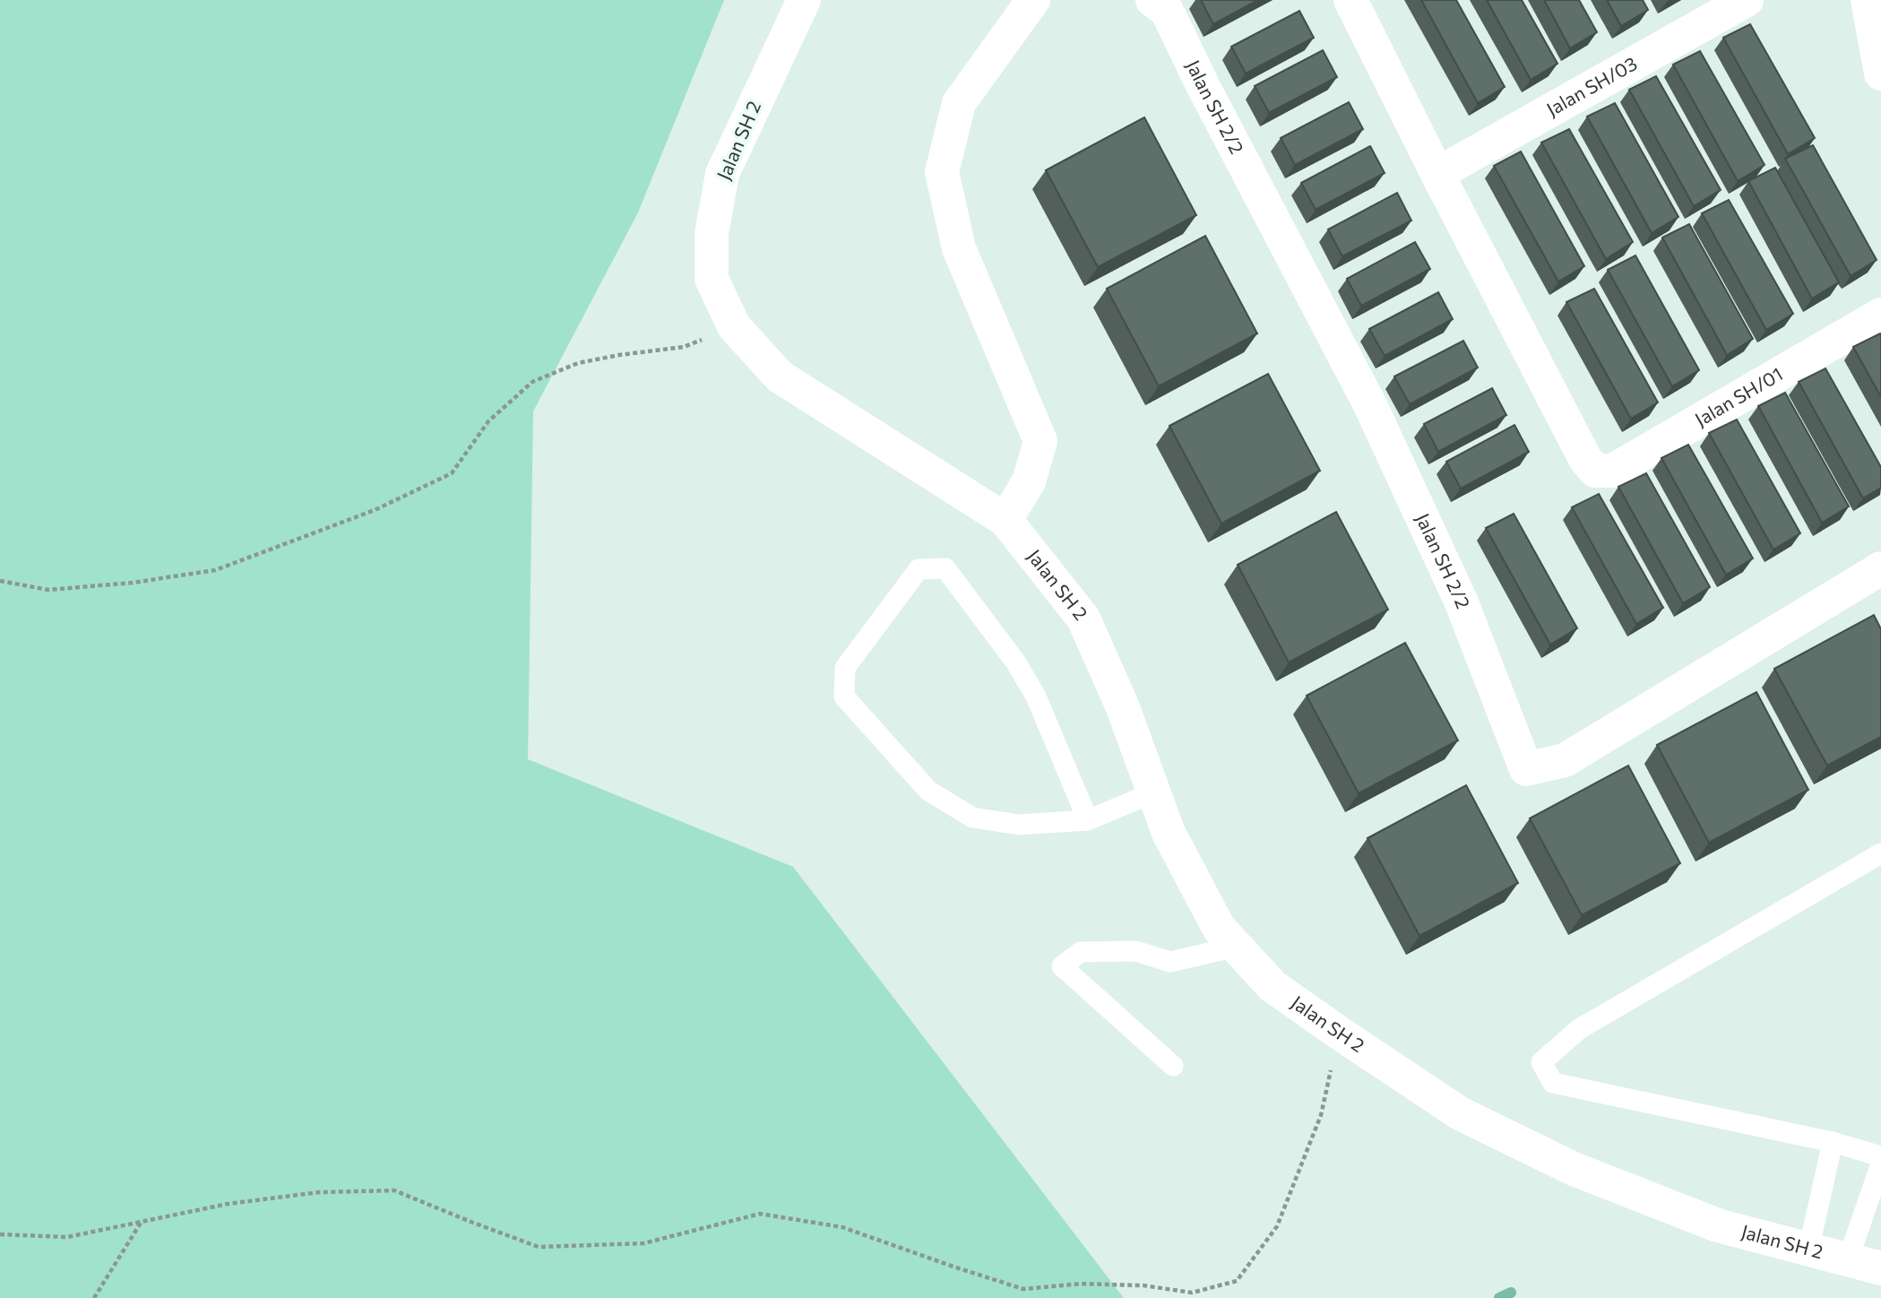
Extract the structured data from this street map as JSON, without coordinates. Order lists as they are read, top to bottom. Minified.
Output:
{"streets":{"street":["Jalan SH/03","Jalan SH 2/2","Jalan SH 2","Jalan SH/01"]},"crossings":[["Jalan SH/03","Jalan SH/01"]]}
